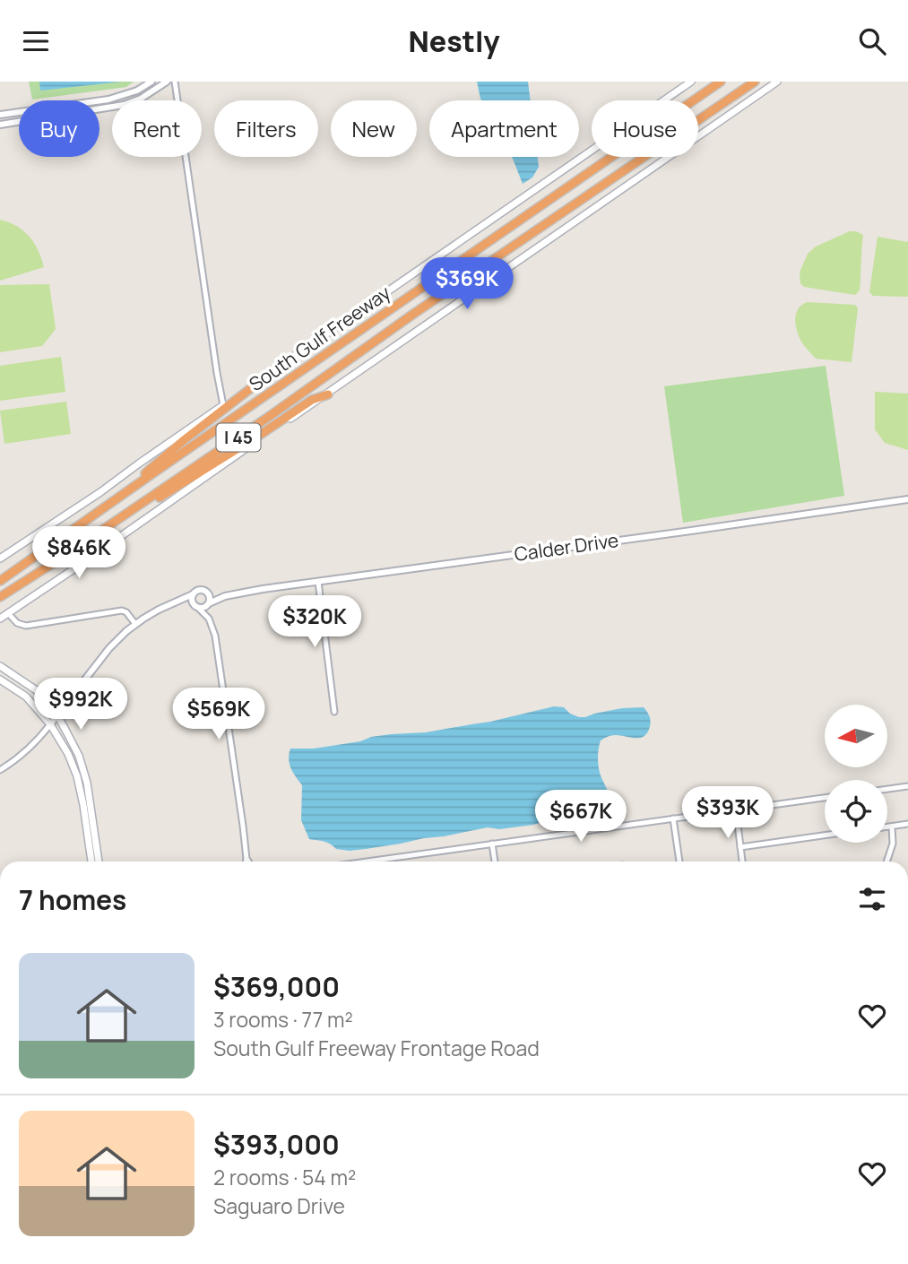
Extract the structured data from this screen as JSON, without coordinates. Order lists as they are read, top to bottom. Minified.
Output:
{"streets":{"highway":["South Gulf Freeway","I 45"],"street":["Calder Drive"]},"north":"left","page":{"header":"Nestly","chip":["Buy","Rent","Filters","New","Apartment","House"],"price":["$369K","$846K","$320K","$992K","$569K","$393K","$667K"],"heading":"7 homes","list":[{"name":"$369,000","note":"3 rooms · 77 m² · South Gulf Freeway Frontage Road"},{"name":"$393,000","note":"2 rooms · 54 m² · Saguaro Drive"}]}}
